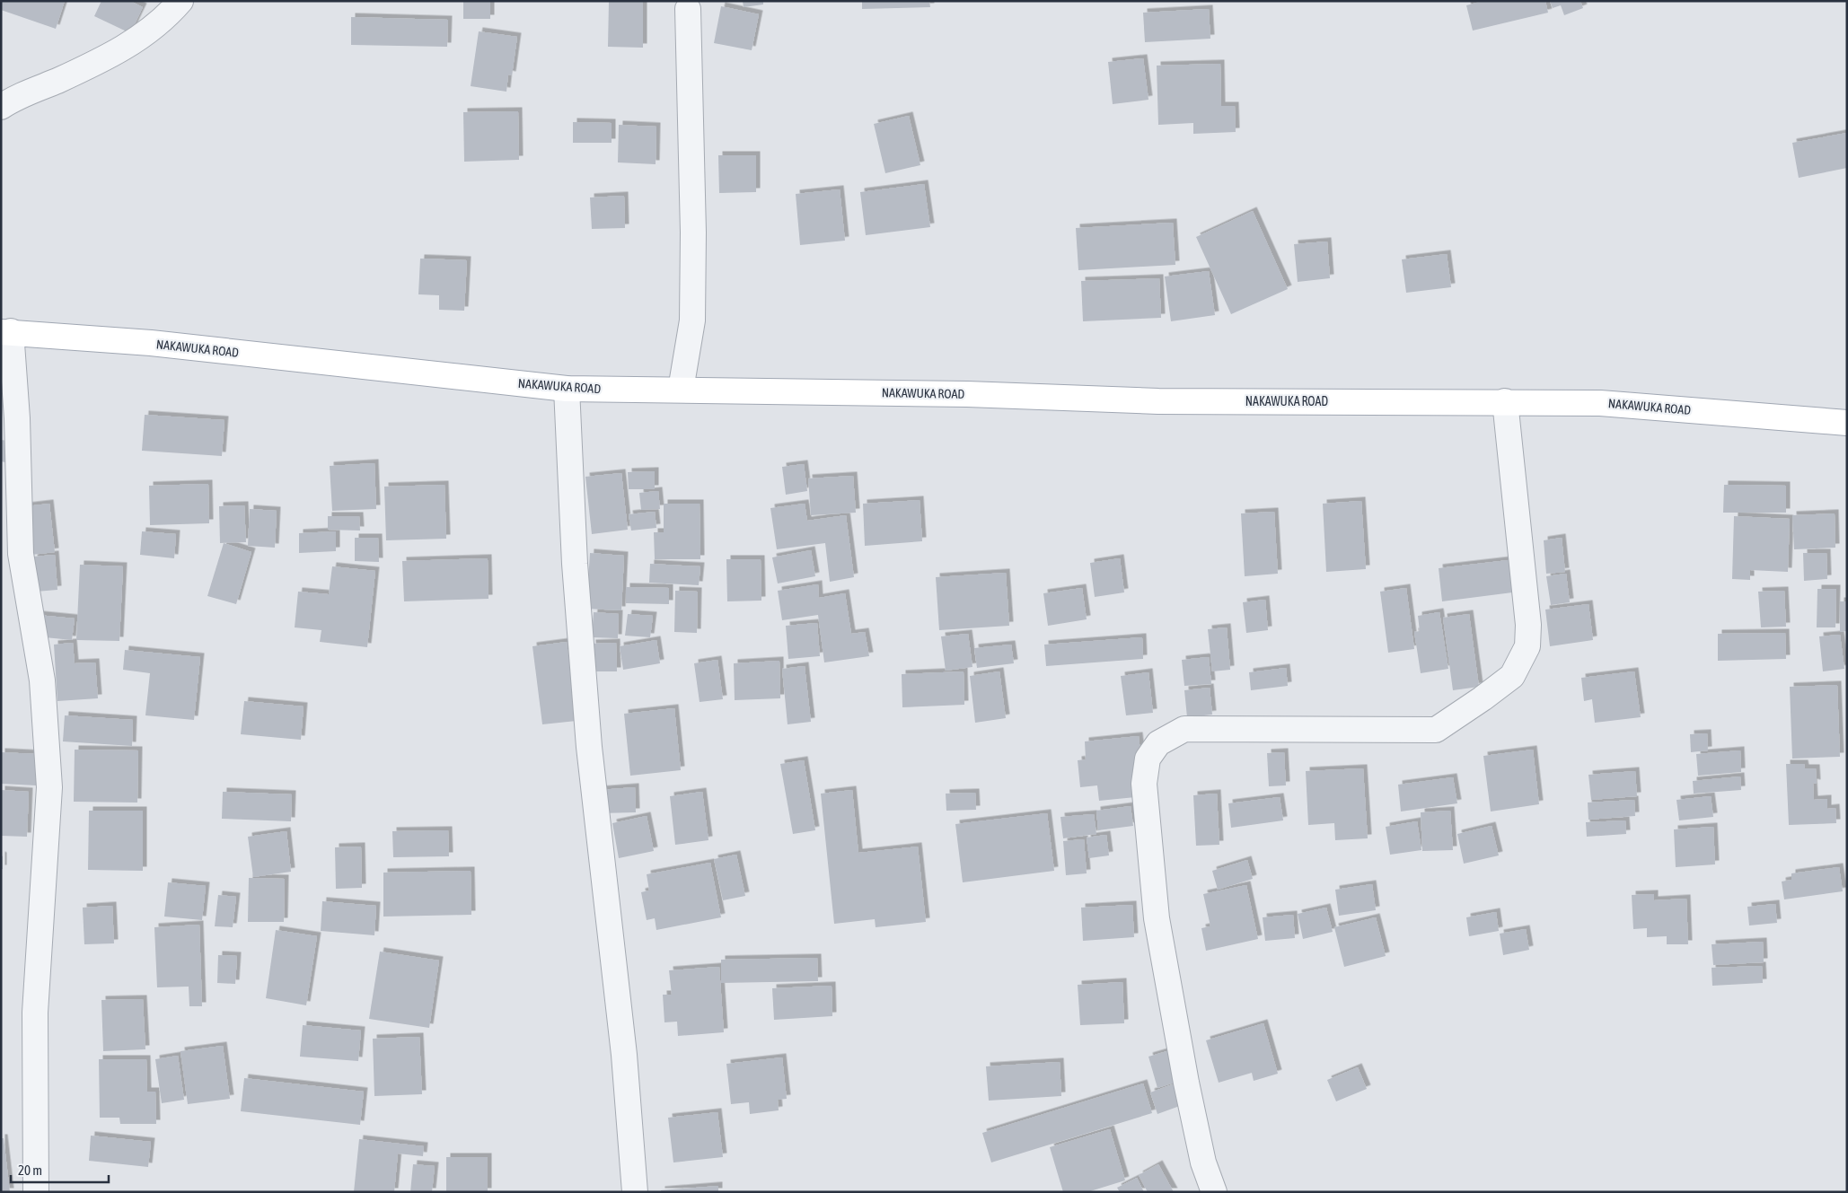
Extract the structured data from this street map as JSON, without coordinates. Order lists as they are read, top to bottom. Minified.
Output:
{"streets":{"main road":["NAKAWUKA ROAD"]},"scale_bar":"20 m"}
